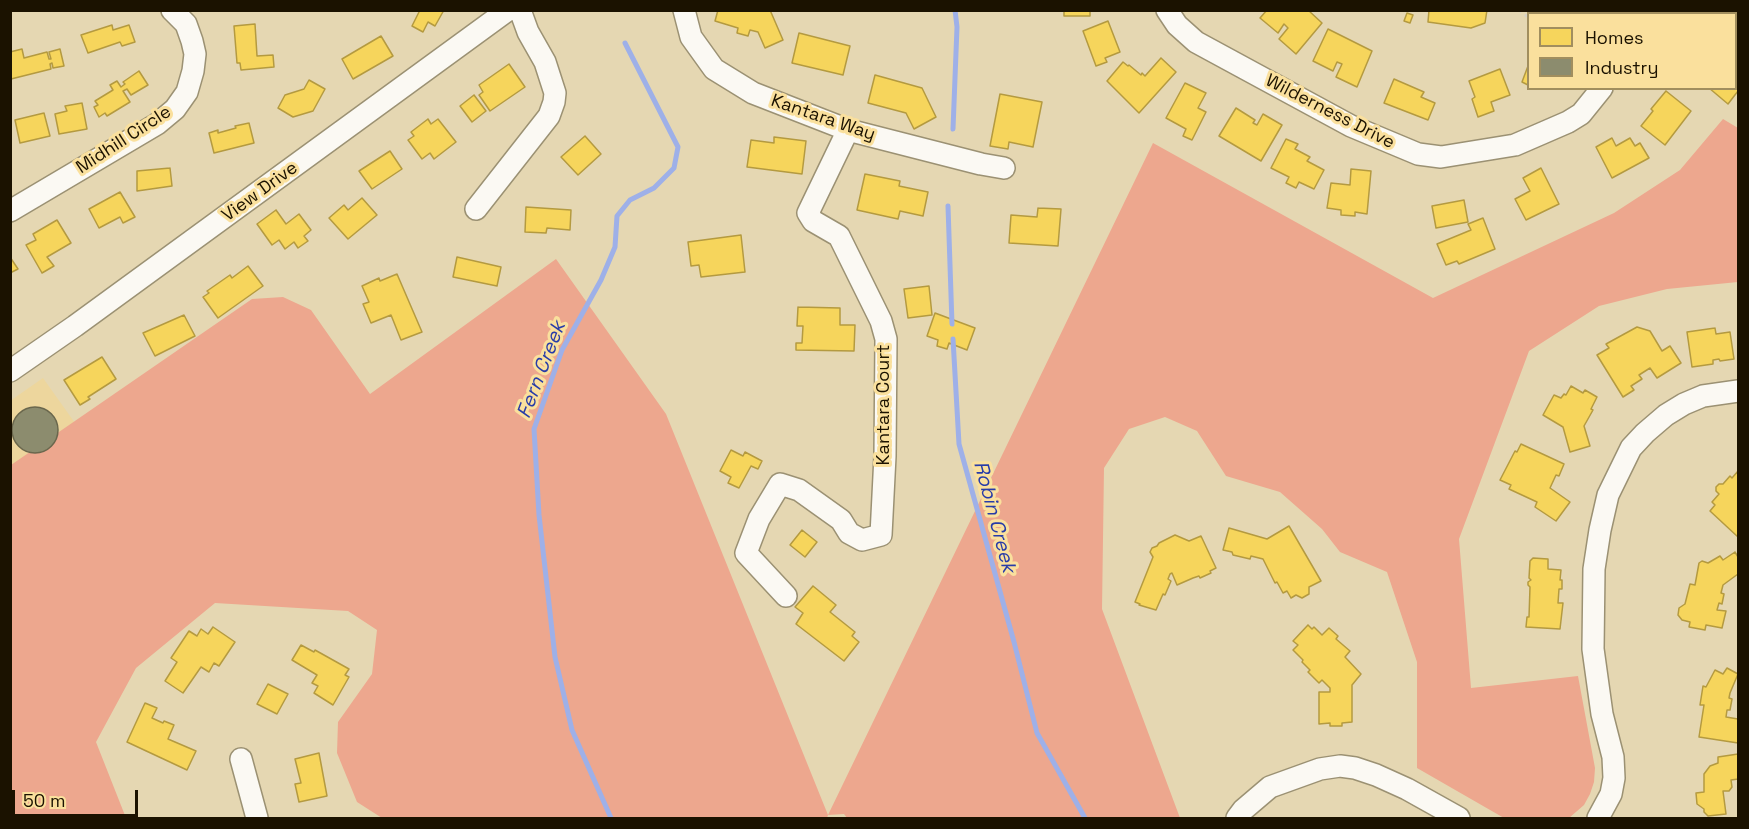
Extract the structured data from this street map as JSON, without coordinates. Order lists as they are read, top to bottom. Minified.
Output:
{"streets":{"street":["Wilderness Drive","Kantara Way","Midhill Circle","View Drive","Kantara Court"]},"crossings":[["Kantara Way","Kantara Court"]],"water":["Fern Creek","Robin Creek"],"legend":["Homes","Industry"],"scale_bar":"50 m"}
